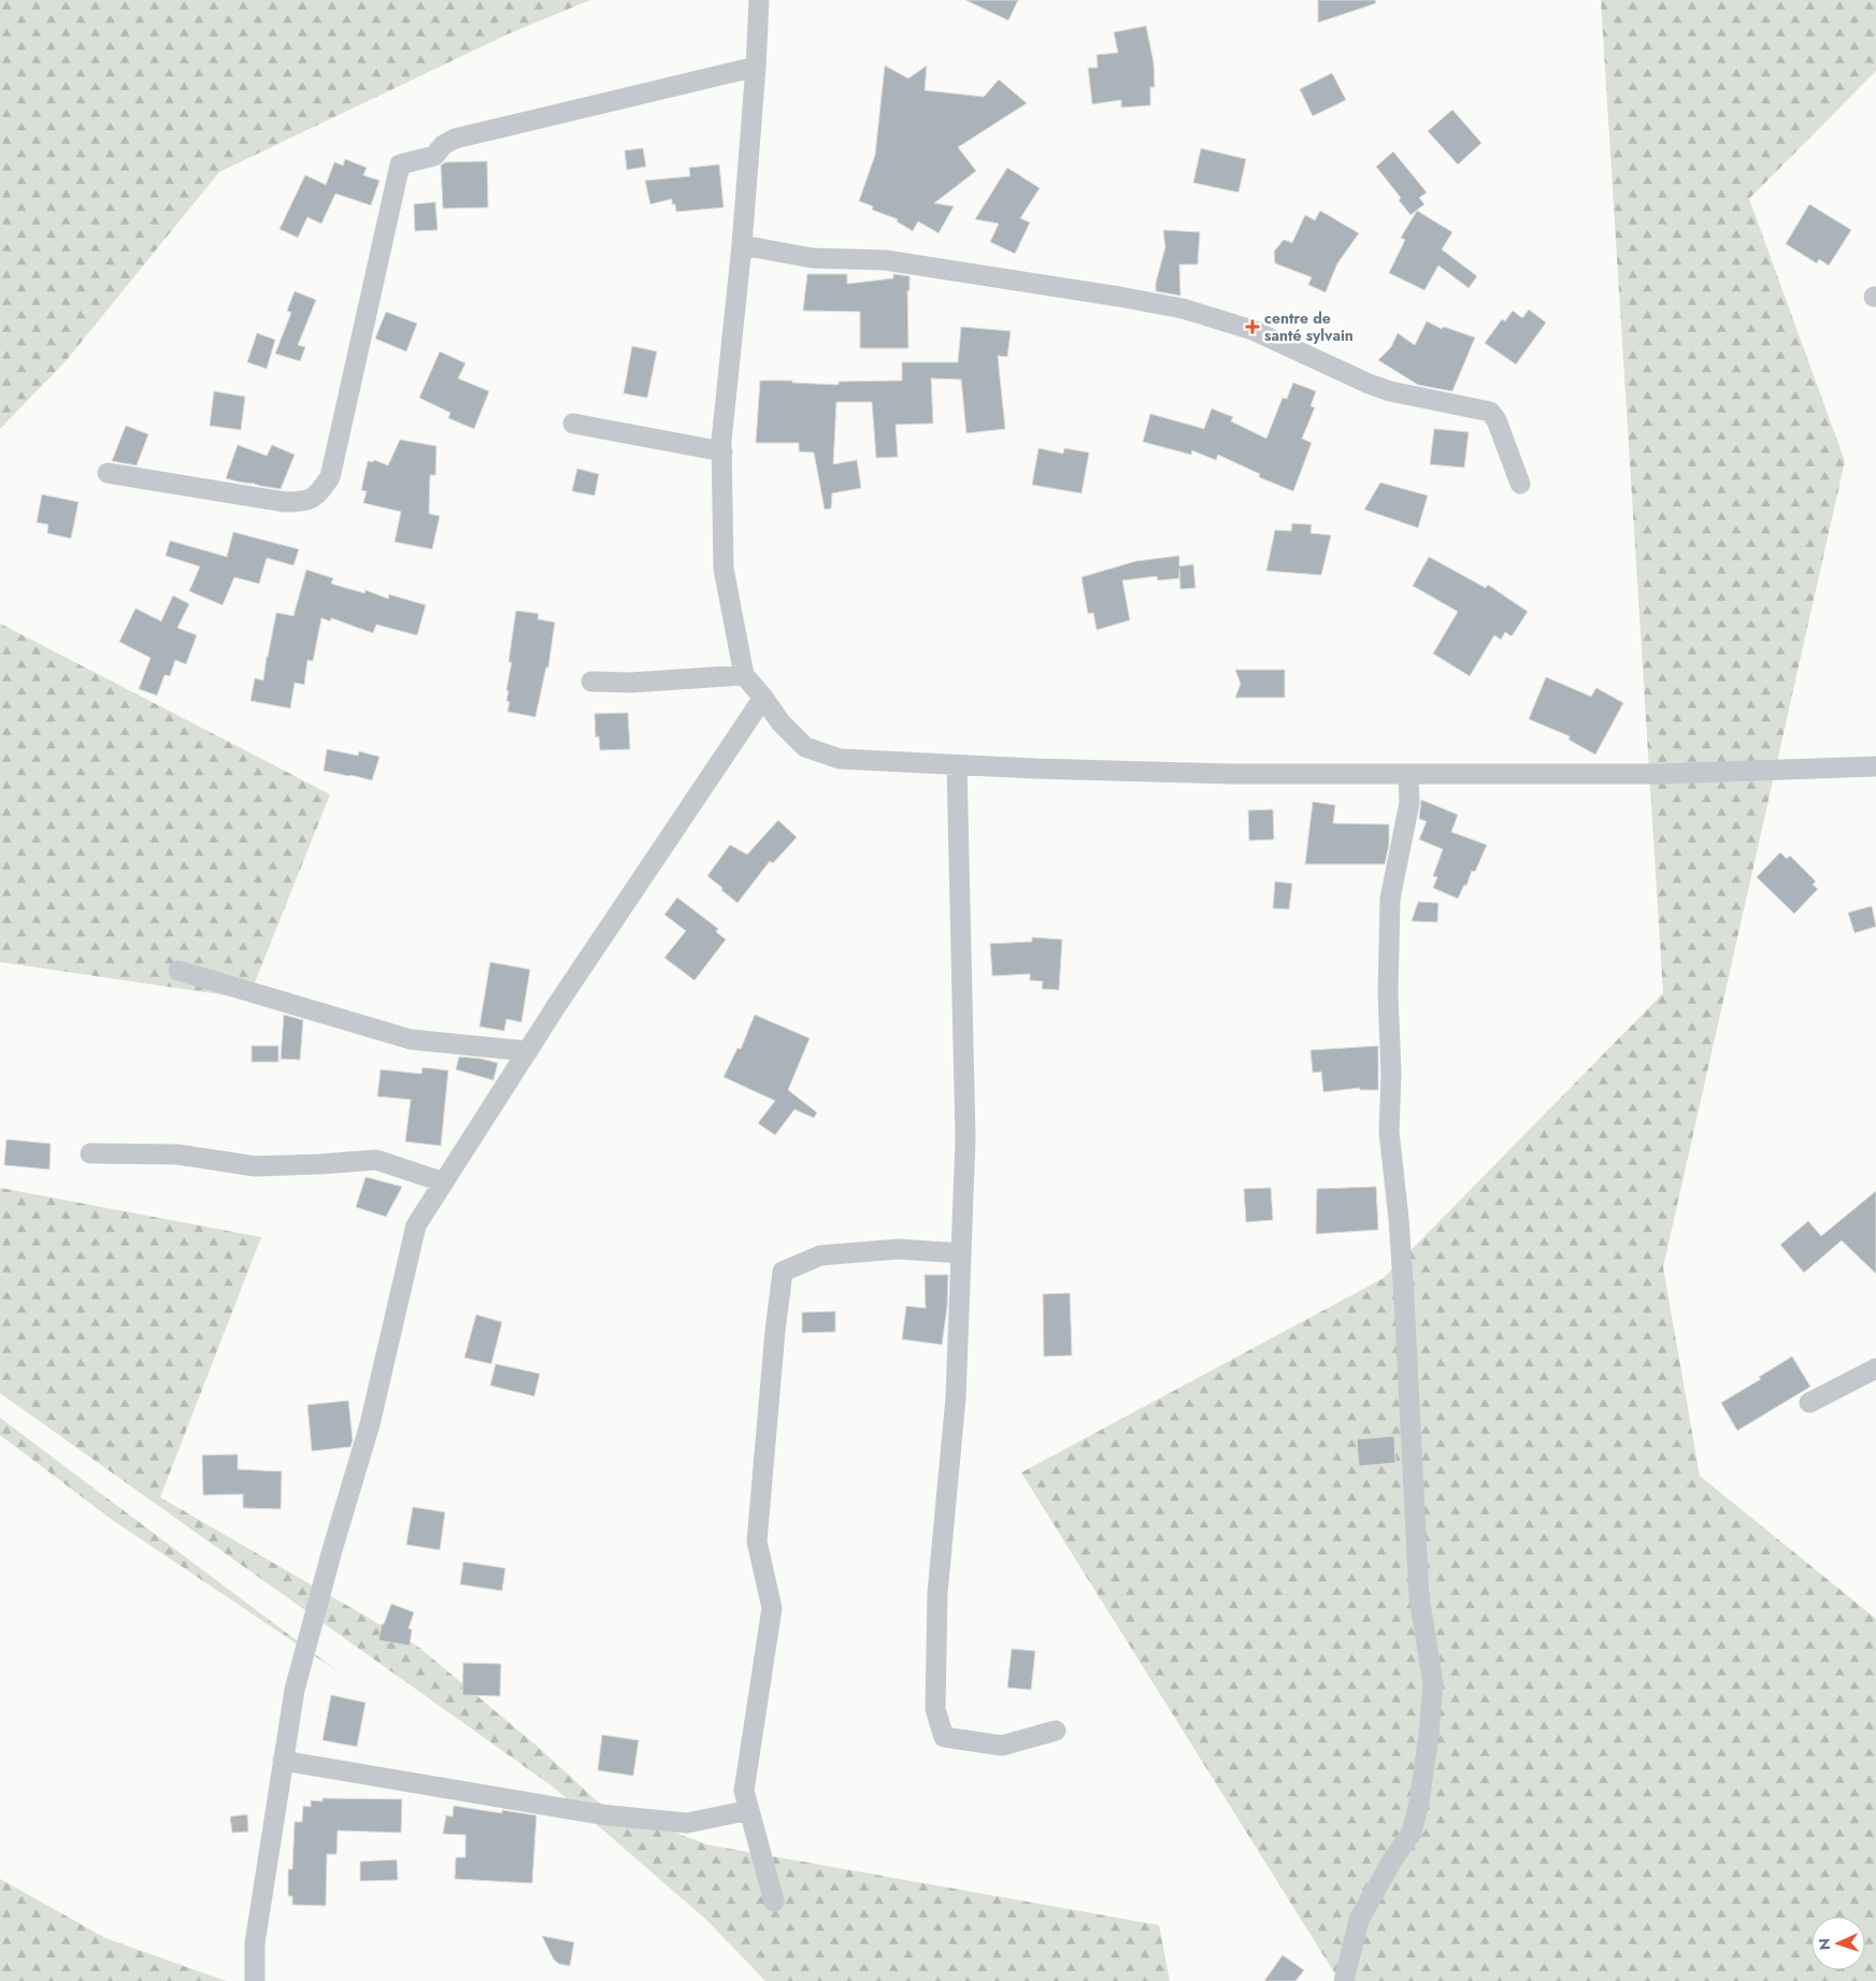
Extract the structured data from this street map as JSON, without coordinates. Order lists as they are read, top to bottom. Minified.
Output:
{"places":{"health":["centre de santé sylvain"]},"north":"left"}
